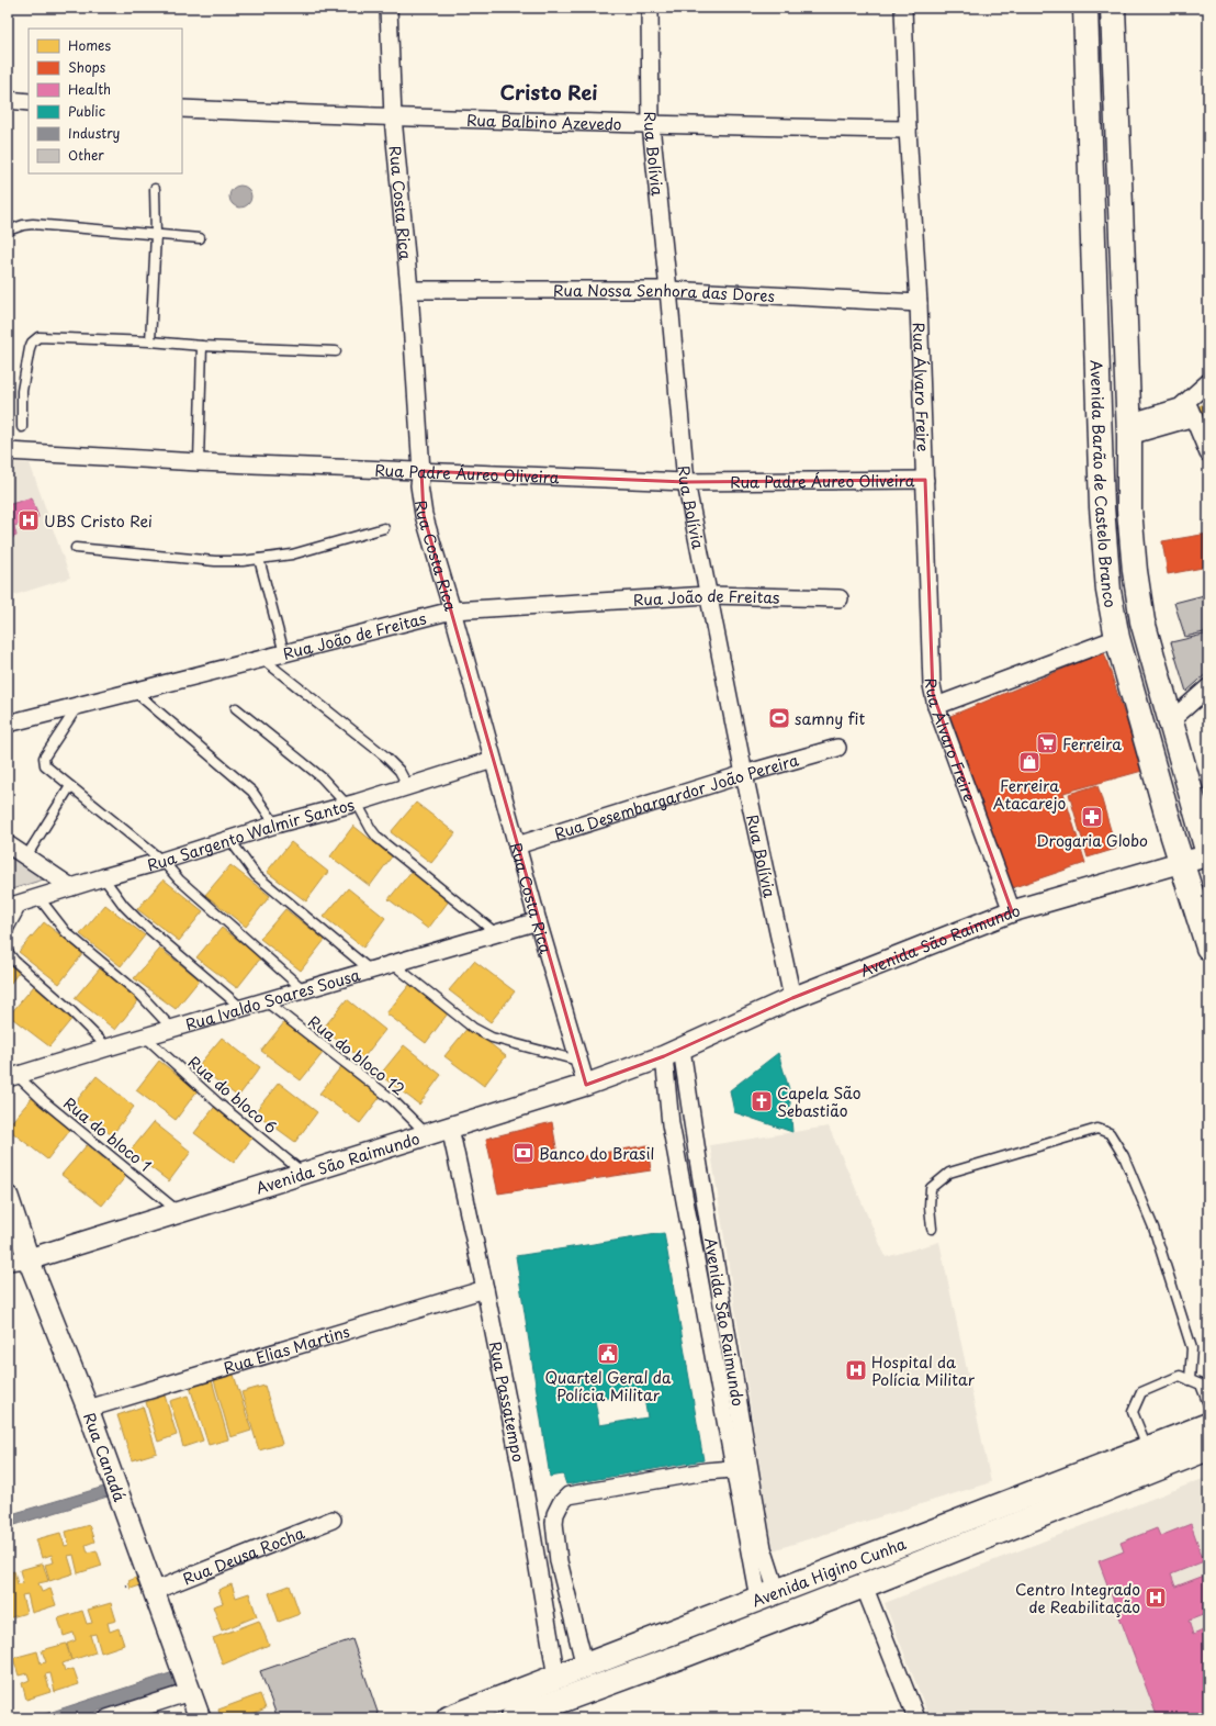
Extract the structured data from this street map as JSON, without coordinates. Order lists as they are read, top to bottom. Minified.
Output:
{"streets":{"main road":["Avenida Barão de Castelo Branco","Avenida Higino Cunha"],"street":["Rua Balbino Azevedo","Rua Bolívia","Rua Costa Rica","Rua Nossa Senhora das Dores","Rua Álvaro Freire","Rua Padre Áureo Oliveira","Rua João de Freitas","Rua Desembargardor João Pereira","Rua Sargento Walmir Santos","Avenida São Raimundo","Rua Ivaldo Soares Sousa","Rua Elias Martins","Rua Passatempo","Rua Canadá","Rua Deusa Rocha"],"lane":["Rua do bloco 12","Rua do bloco 6","Rua do bloco 1"]},"crossings":[["Rua Balbino Azevedo","Rua Bolívia"],["Rua Balbino Azevedo","Rua Costa Rica"],["Rua Balbino Azevedo","Rua Álvaro Freire"],["Rua Bolívia","Rua Nossa Senhora das Dores"],["Rua Bolívia","Rua Padre Áureo Oliveira"],["Rua Bolívia","Rua João de Freitas"],["Rua Bolívia","Rua Desembargardor João Pereira"],["Rua Bolívia","Avenida São Raimundo"],["Rua Costa Rica","Rua Nossa Senhora das Dores"],["Rua Costa Rica","Rua Padre Áureo Oliveira"],["Rua Costa Rica","Rua João de Freitas"],["Rua Costa Rica","Rua Desembargardor João Pereira"],["Rua Costa Rica","Rua Sargento Walmir Santos"],["Rua Costa Rica","Avenida São Raimundo"],["Rua Costa Rica","Rua Ivaldo Soares Sousa"],["Rua Nossa Senhora das Dores","Rua Álvaro Freire"],["Rua Álvaro Freire","Rua Padre Áureo Oliveira"],["Rua Álvaro Freire","Avenida São Raimundo"],["Avenida Barão de Castelo Branco","Avenida São Raimundo"],["Avenida São Raimundo","Rua do bloco 12"],["Avenida São Raimundo","Rua do bloco 6"],["Avenida São Raimundo","Rua do bloco 1"],["Avenida São Raimundo","Rua Passatempo"],["Avenida São Raimundo","Rua Canadá"],["Avenida São Raimundo","Avenida Higino Cunha"],["Rua Ivaldo Soares Sousa","Rua do bloco 12"],["Rua Ivaldo Soares Sousa","Rua do bloco 6"],["Rua Ivaldo Soares Sousa","Rua do bloco 1"],["Rua Elias Martins","Rua Passatempo"],["Rua Elias Martins","Rua Canadá"],["Rua Passatempo","Avenida Higino Cunha"],["Rua Canadá","Rua Deusa Rocha"]],"districts":["Cristo Rei"],"places":{"hospital":["UBS Cristo Rei","Hospital da Polícia Militar","Centro Integrado de Reabilitação"],"sports":["samny fit"],"supermarket":["Ferreira"],"shop":["Ferreira Atacarejo"],"pharmacy":["Drogaria Globo"],"church":["Capela São Sebastião"],"bank":["Banco do Brasil"],"public building":["Quartel Geral da Polícia Militar"]},"legend":["Homes","Shops","Health","Public","Industry","Other"]}
